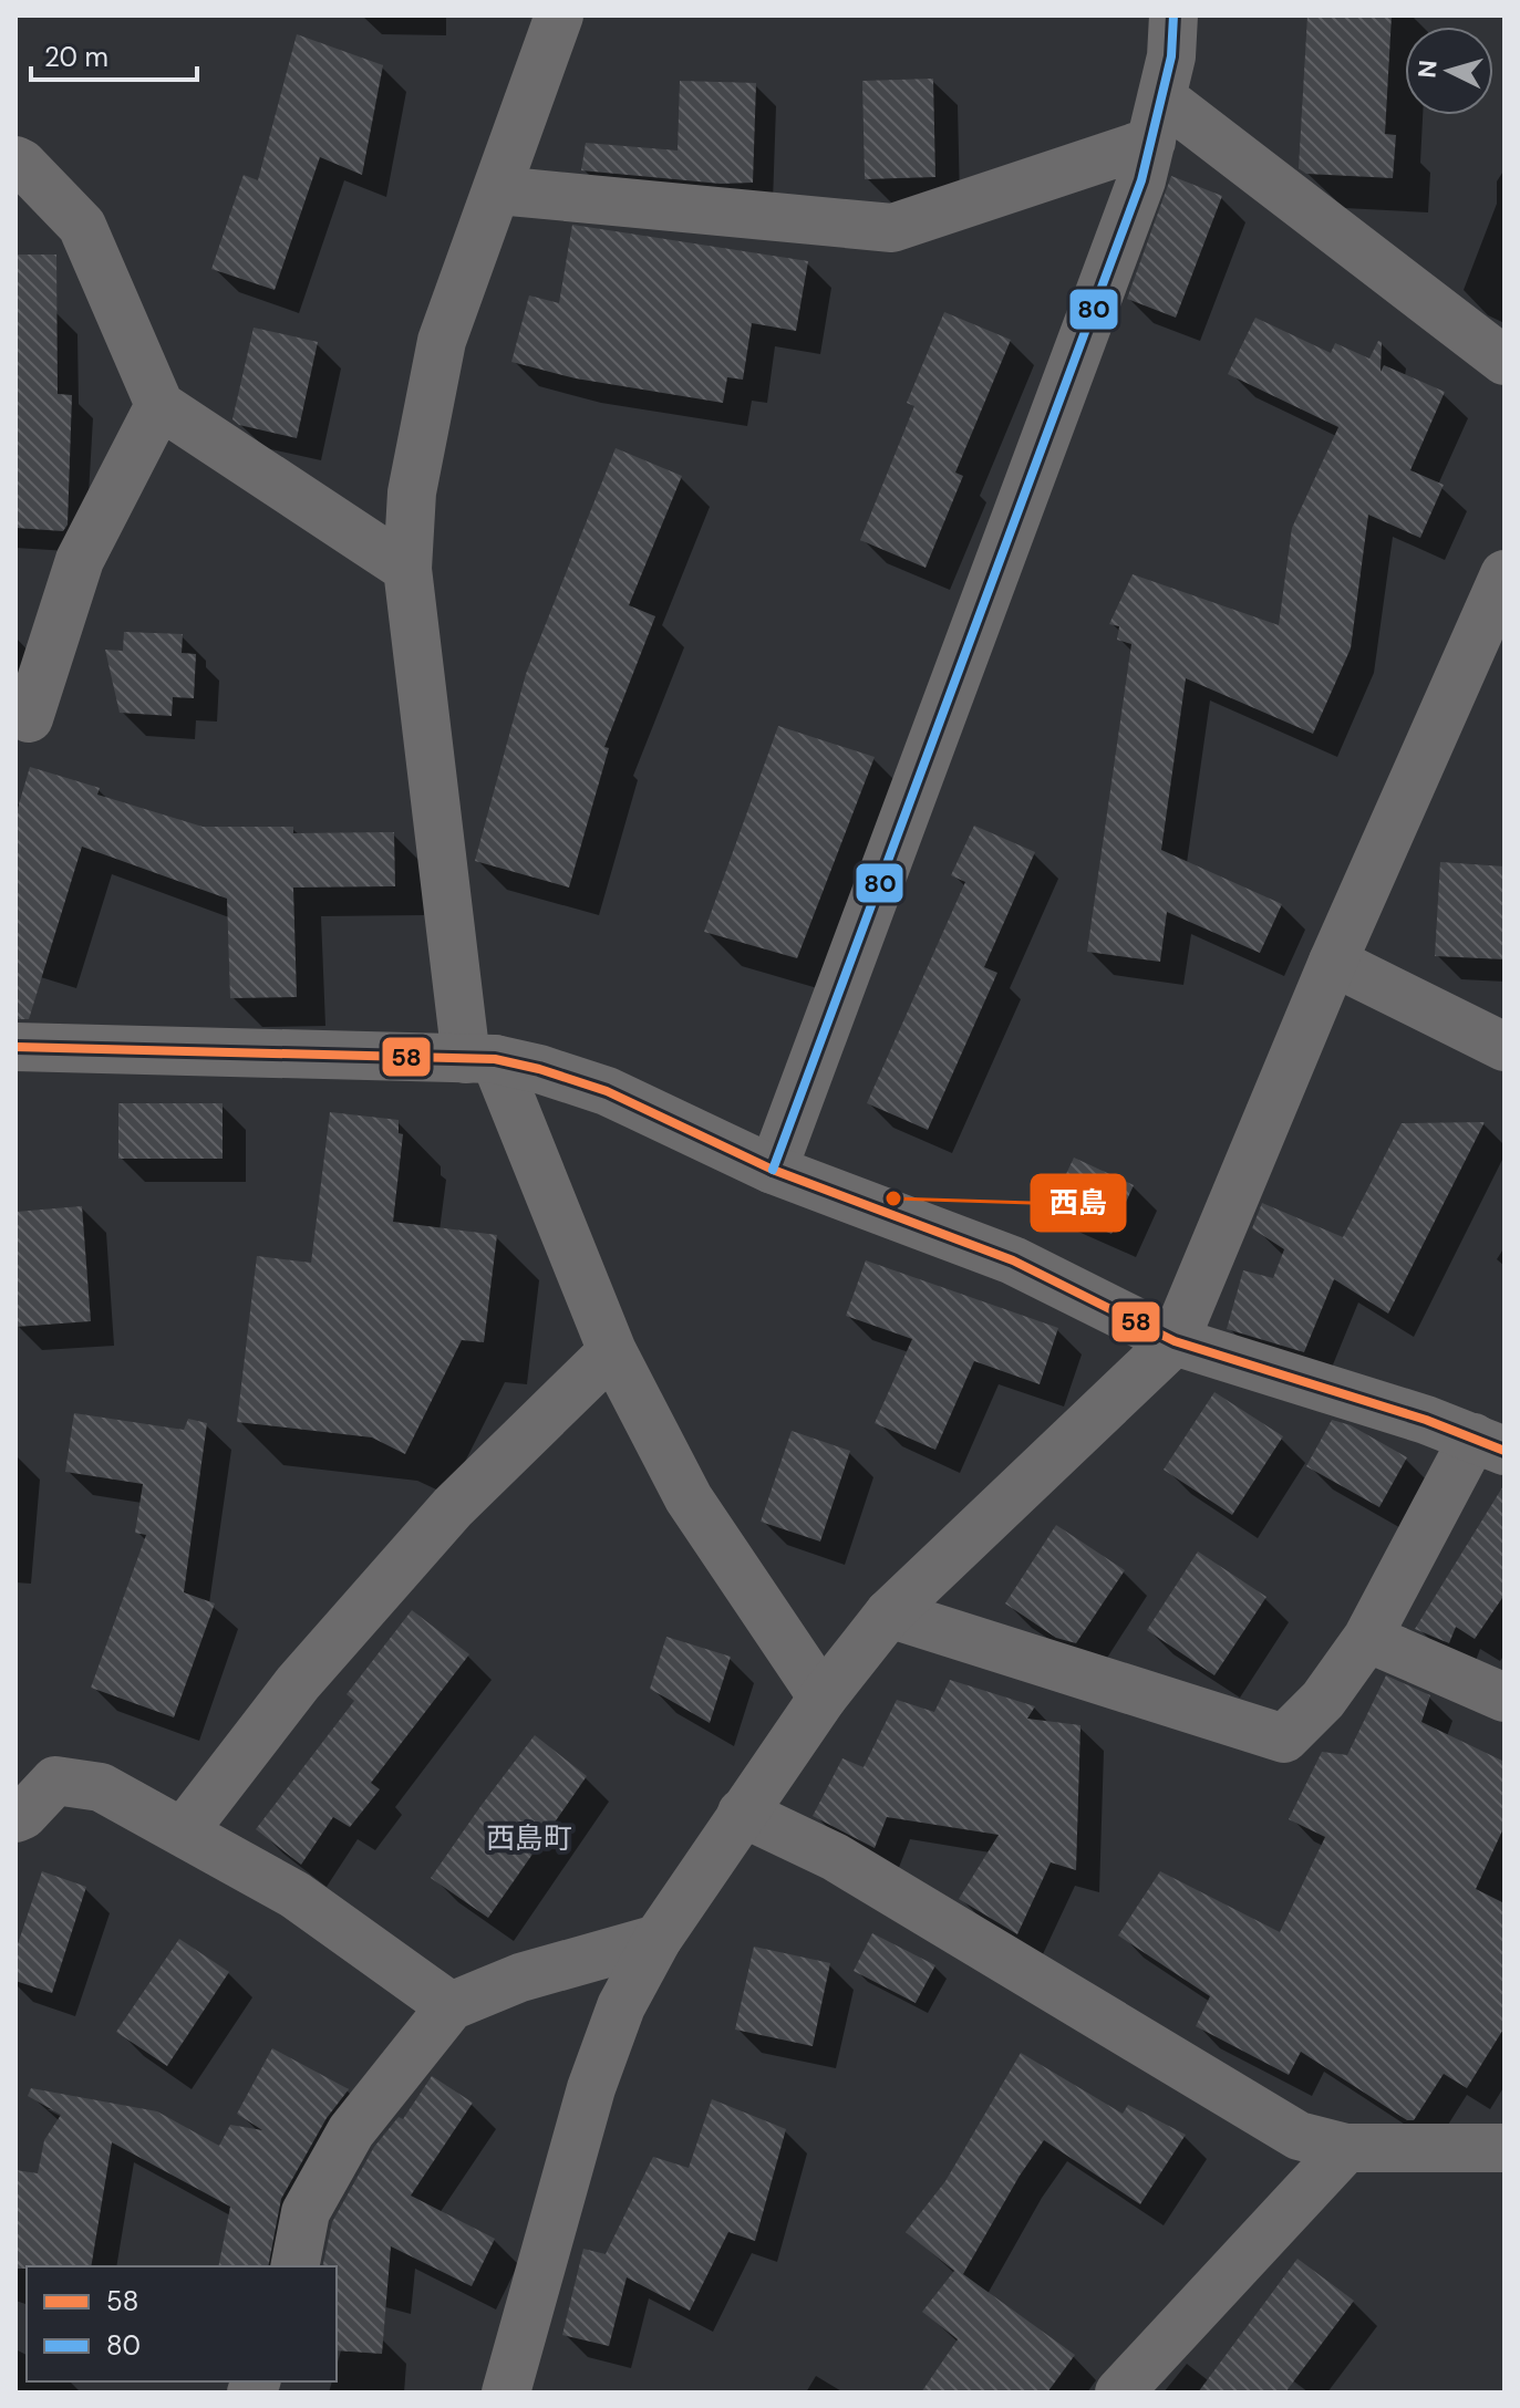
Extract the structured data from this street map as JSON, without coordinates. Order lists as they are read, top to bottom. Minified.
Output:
{"districts":["西島町"],"places":["西島"],"lines":["transit line 80","transit line 58"],"legend":["58","80"],"scale_bar":"20 m","north":"left"}
